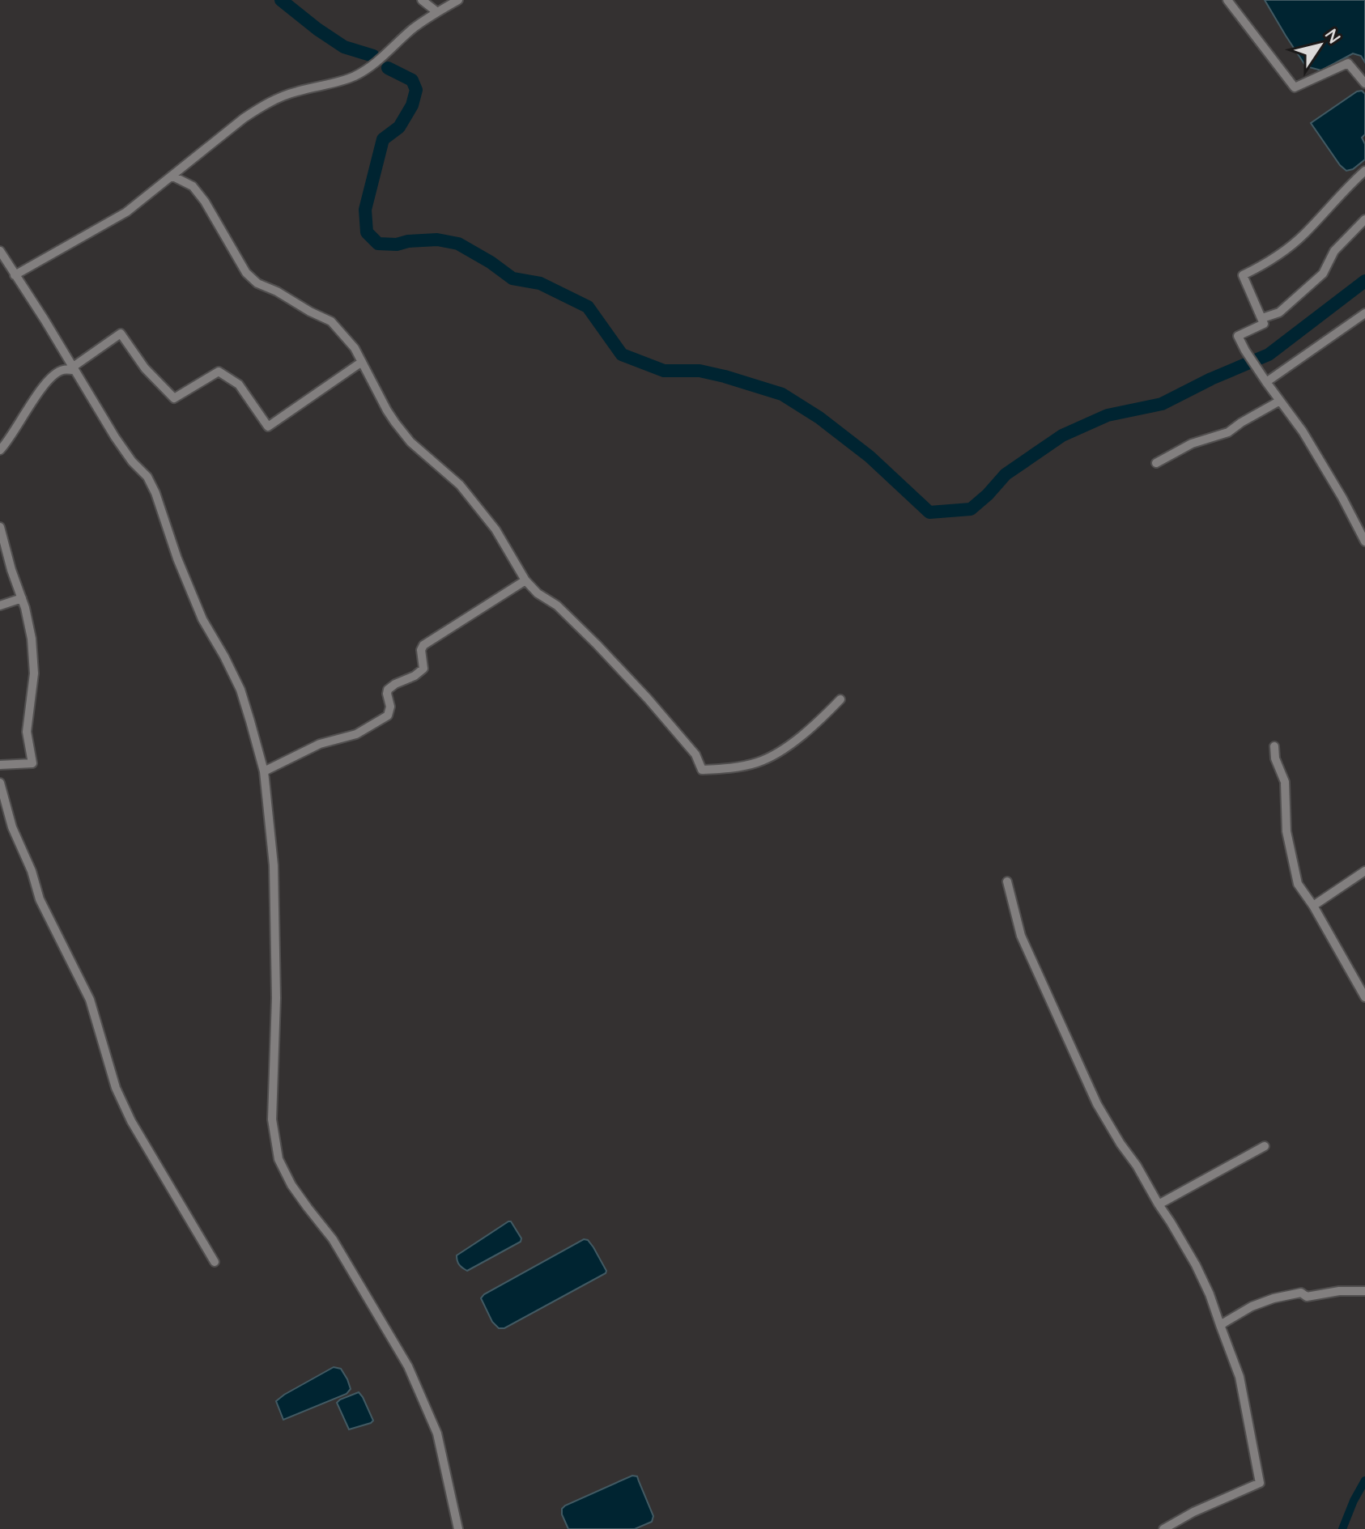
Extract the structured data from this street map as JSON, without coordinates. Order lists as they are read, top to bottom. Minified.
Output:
{"north":"top right"}
